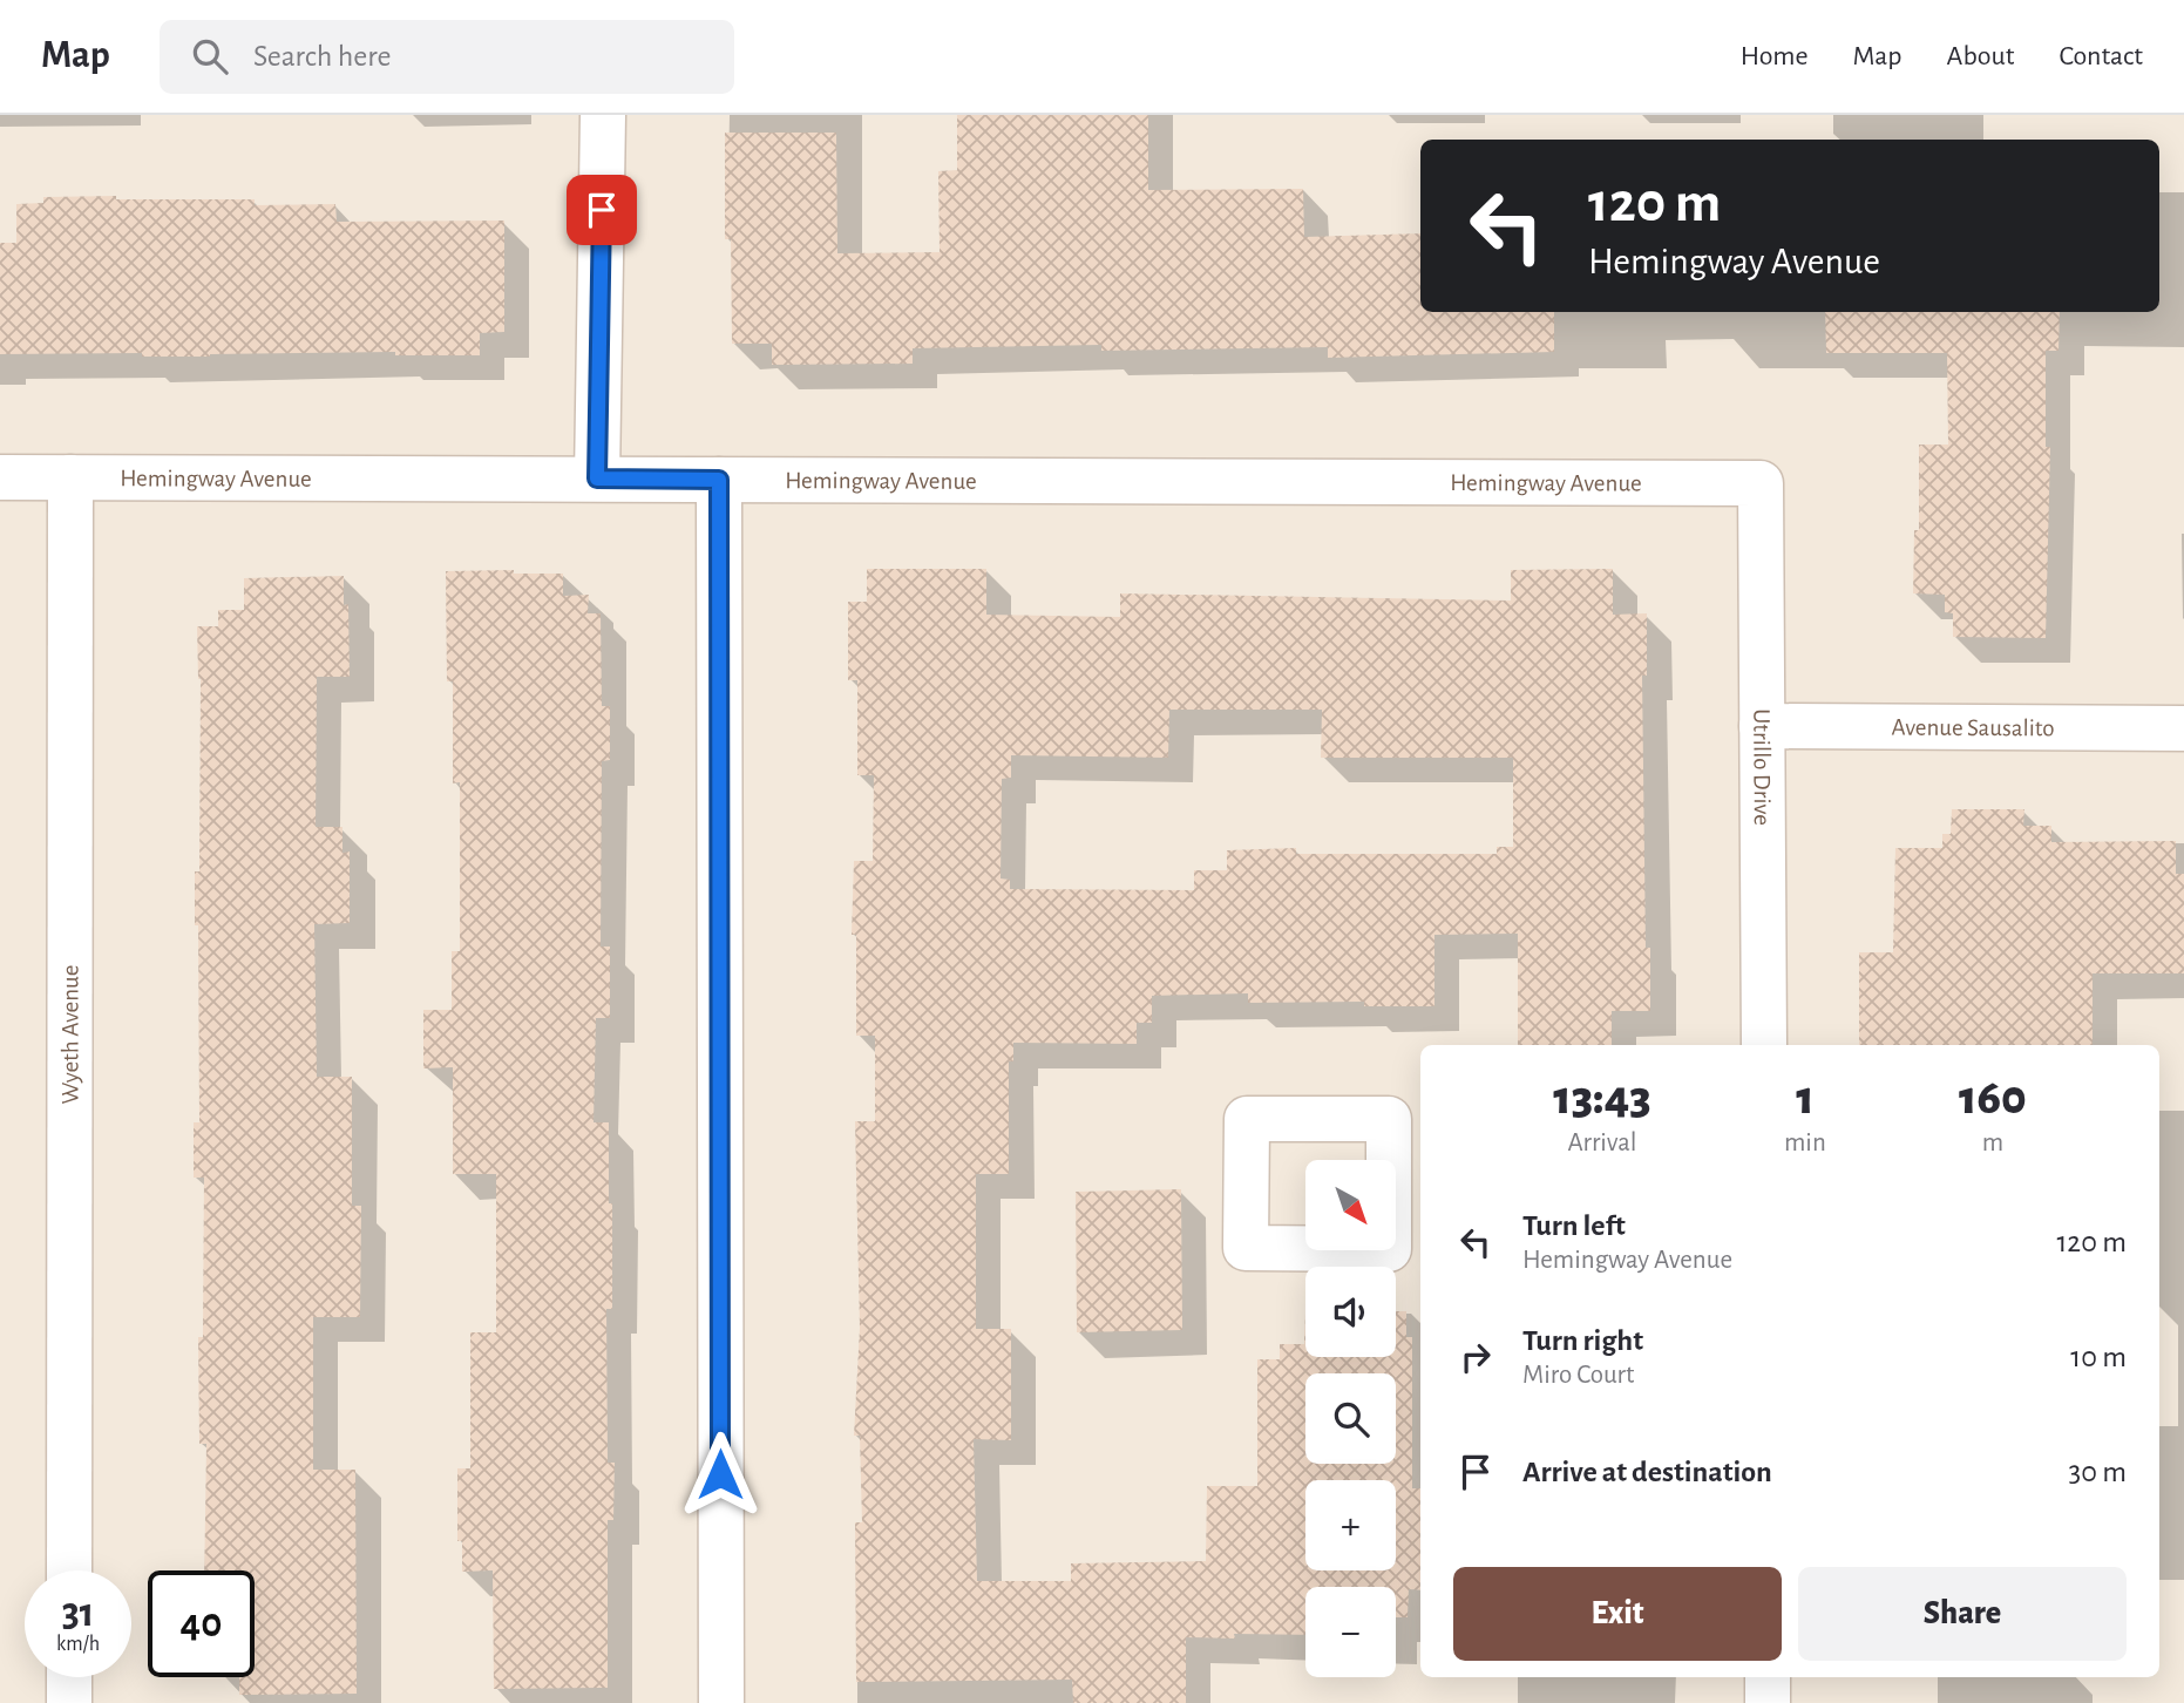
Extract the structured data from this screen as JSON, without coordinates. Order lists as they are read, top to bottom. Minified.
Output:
{"streets":{"street":["Hemingway Avenue","Avenue Sausalito","Utrillo Drive","Wyeth Avenue"]},"crossings":[["Hemingway Avenue","Utrillo Drive"],["Hemingway Avenue","Wyeth Avenue"],["Avenue Sausalito","Utrillo Drive"]],"north":"bottom right","page":{"header":"Map","search":"Search here","nav":["Home","Map","About","Contact"],"turn":["120 m","Hemingway Avenue"],"eta":["13:43","Arrival","1","min","160","m"],"map_buttons":["+","−"],"list":[{"name":"Turn left","note":"Hemingway Avenue","value":"120 m"},{"name":"Turn right","note":"Miro Court","value":"10 m"},{"name":"Arrive at destination","value":"30 m"}],"buttons":["Exit","Share"],"speed":"31 km/h","limit":"40"}}
